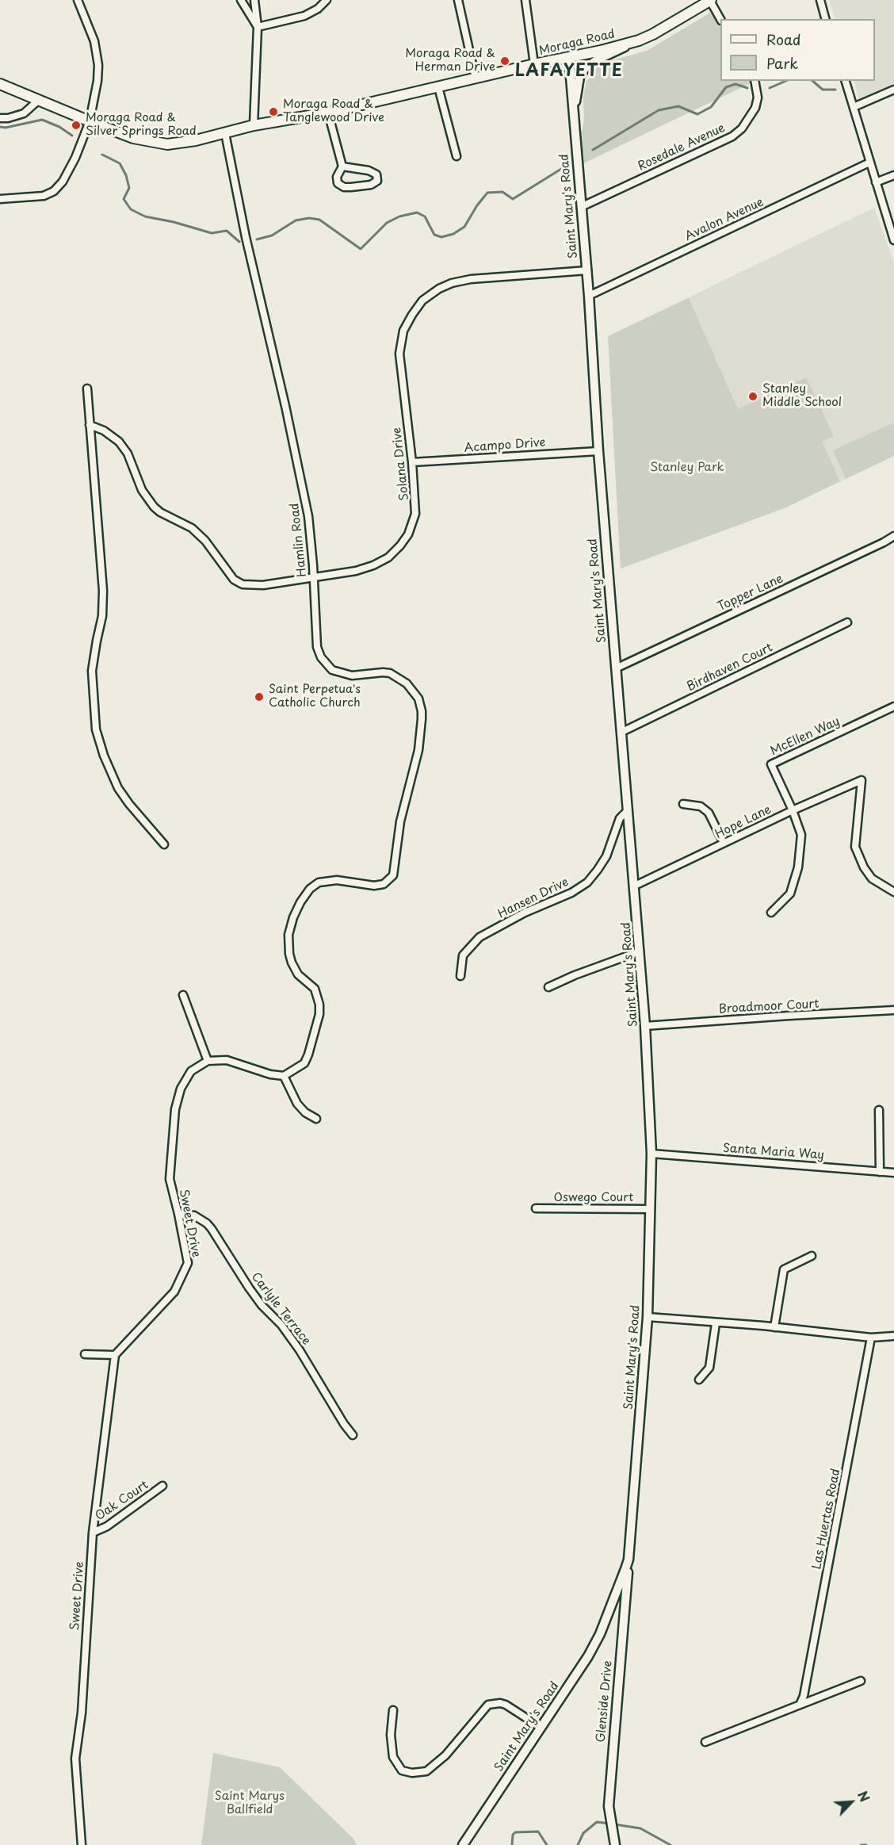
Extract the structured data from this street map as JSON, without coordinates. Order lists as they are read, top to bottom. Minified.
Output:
{"streets":{"main road":["Moraga Road"],"street":["Rosedale Avenue","Saint Mary's Road","Avalon Avenue","Acampo Drive","Solana Drive","Hamlin Road","Topper Lane","Birdhaven Court","McEllen Way","Hope Lane","Hansen Drive","Broadmoor Court","Santa Maria Way","Oswego Court","Sweet Drive","Carlyle Terrace","Oak Court","Las Huertas Road","Glenside Drive"]},"crossings":[["Moraga Road","Saint Mary's Road"],["Moraga Road","Hamlin Road"],["Rosedale Avenue","Saint Mary's Road"],["Saint Mary's Road","Avalon Avenue"],["Saint Mary's Road","Acampo Drive"],["Saint Mary's Road","Solana Drive"],["Saint Mary's Road","Topper Lane"],["Saint Mary's Road","Birdhaven Court"],["Saint Mary's Road","Hope Lane"],["Saint Mary's Road","Hansen Drive"],["Saint Mary's Road","Broadmoor Court"],["Saint Mary's Road","Santa Maria Way"],["Saint Mary's Road","Oswego Court"],["Saint Mary's Road","Glenside Drive"],["Acampo Drive","Solana Drive"],["Solana Drive","Hamlin Road"],["McEllen Way","Hope Lane"],["Sweet Drive","Carlyle Terrace"],["Sweet Drive","Oak Court"]],"districts":["LAFAYETTE"],"parks":["Stanley Park","Saint Marys Ballfield"],"places":["Moraga Road & Herman Drive","Moraga Road & Tanglewood Drive","Moraga Road & Silver Springs Road","Stanley Middle School","Saint Perpetua's Catholic Church"],"legend":["Road","Park"],"north":"top right"}
